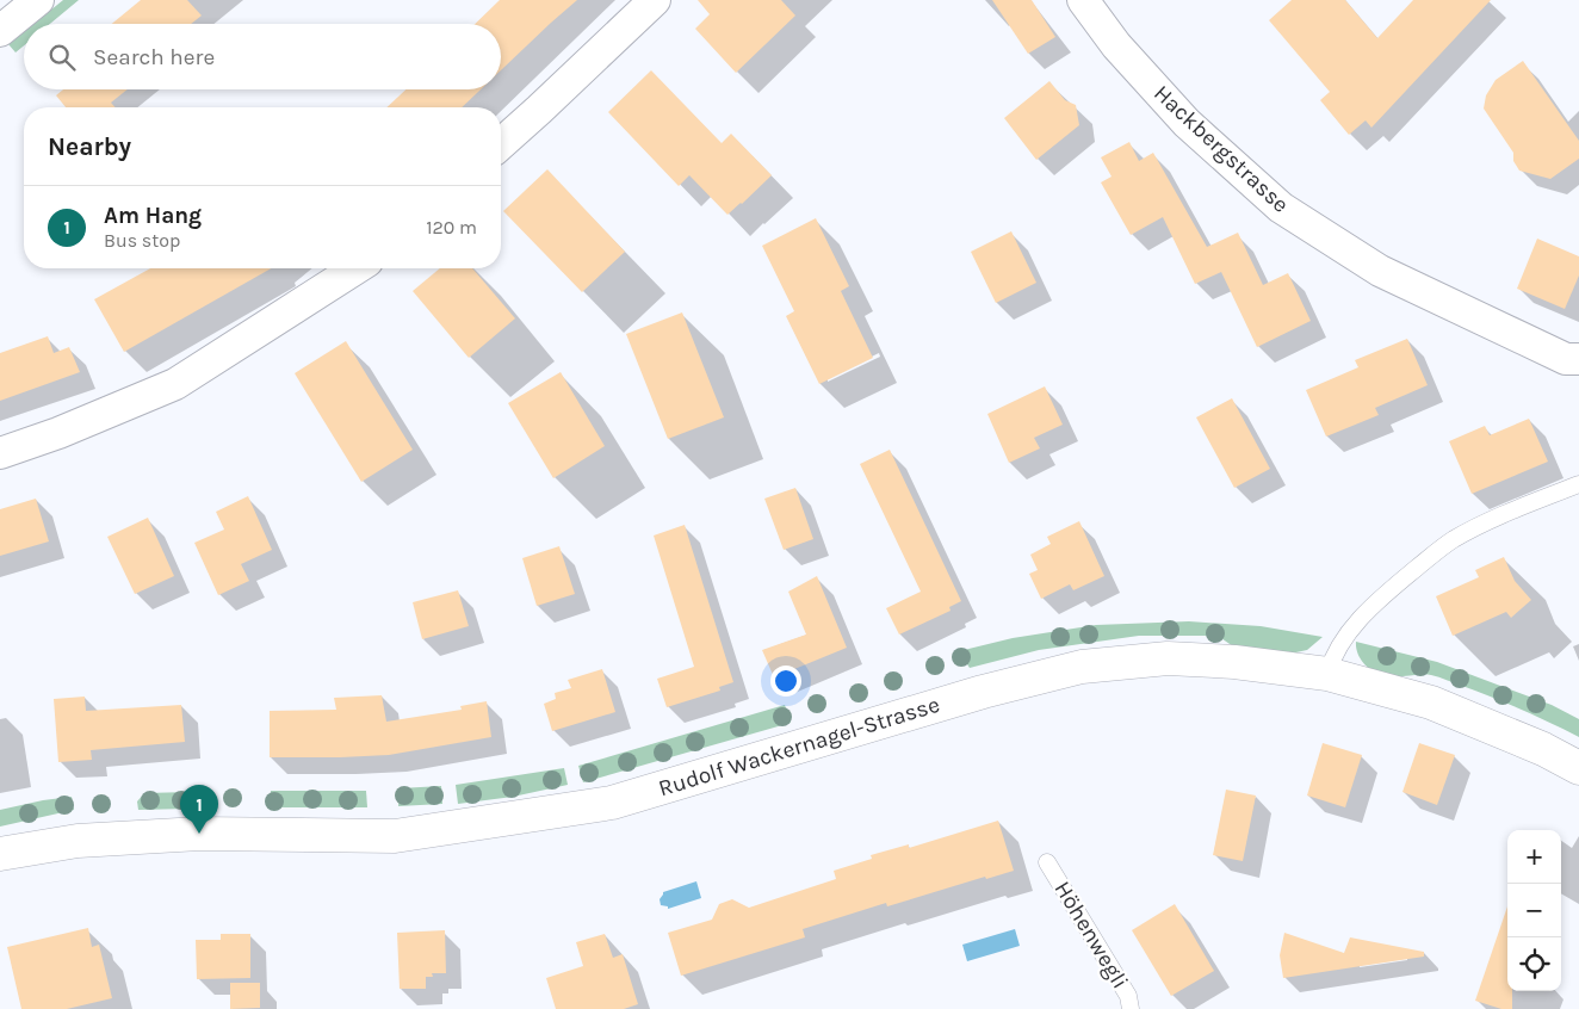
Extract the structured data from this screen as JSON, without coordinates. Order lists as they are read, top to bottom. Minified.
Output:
{"streets":{"street":["Hackbergstrasse","Rudolf Wackernagel-Strasse"],"lane":["Höhenwegli"]},"page":{"search":"Search here","heading":"Nearby","list":[{"mark":"1","name":"Am Hang","note":"Bus stop","value":"120 m"}],"pins":"1","map_buttons":["+","−"]}}
